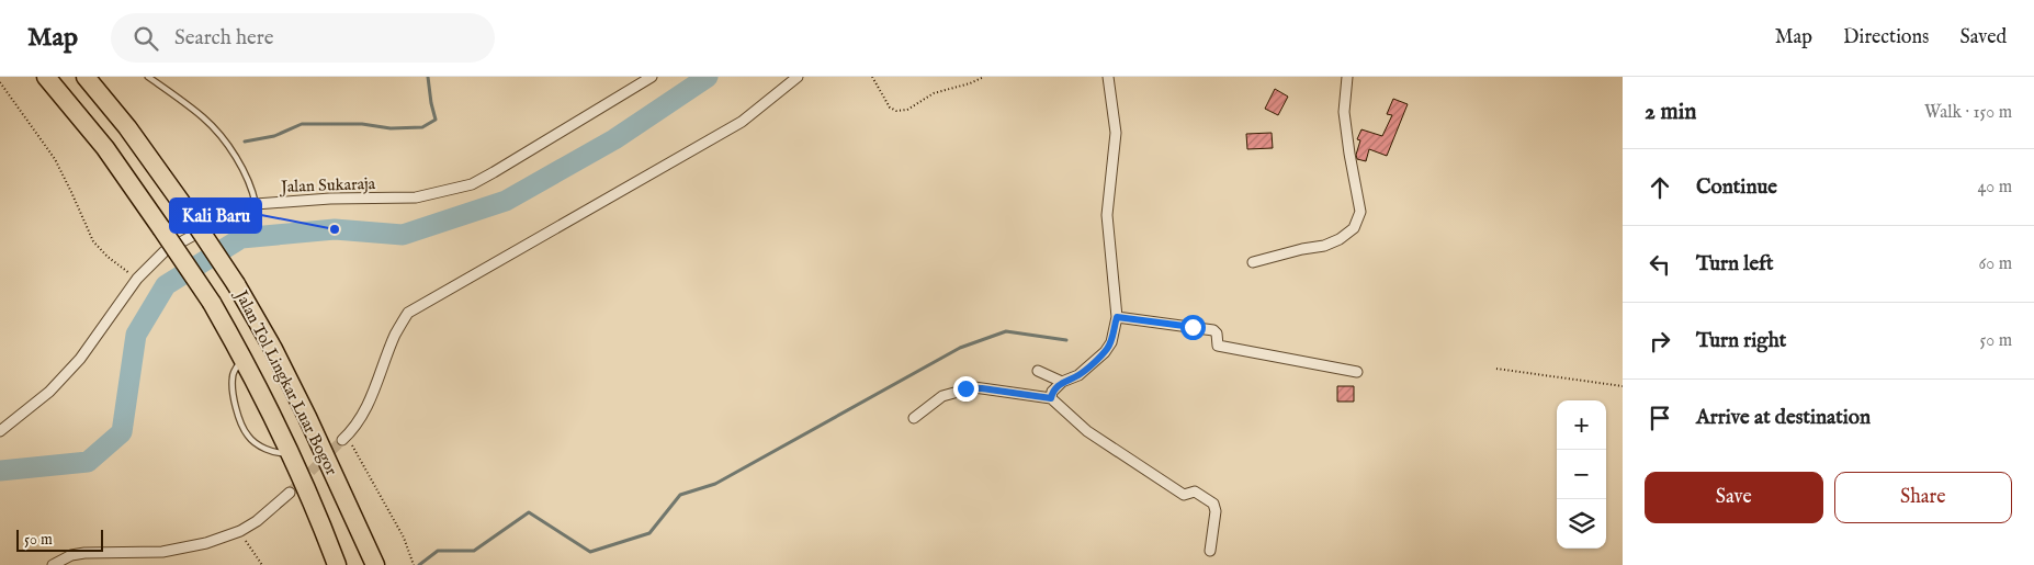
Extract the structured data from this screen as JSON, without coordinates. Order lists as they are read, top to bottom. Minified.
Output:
{"streets":{"highway":["Jalan Tol Lingkar Luar Bogor"],"street":["Jalan Sukaraja"]},"places":["Kali Baru"],"scale_bar":"50 m","page":{"header":"Map","search":"Search here","nav":["Map","Directions","Saved"],"heading":["2 min","Walk · 150 m"],"list":[["Continue","40 m"],["Turn left","60 m"],["Turn right","50 m"],"Arrive at destination"],"map_buttons":["+","−"],"buttons":["Save","Share"],"scale":"50 m"}}
